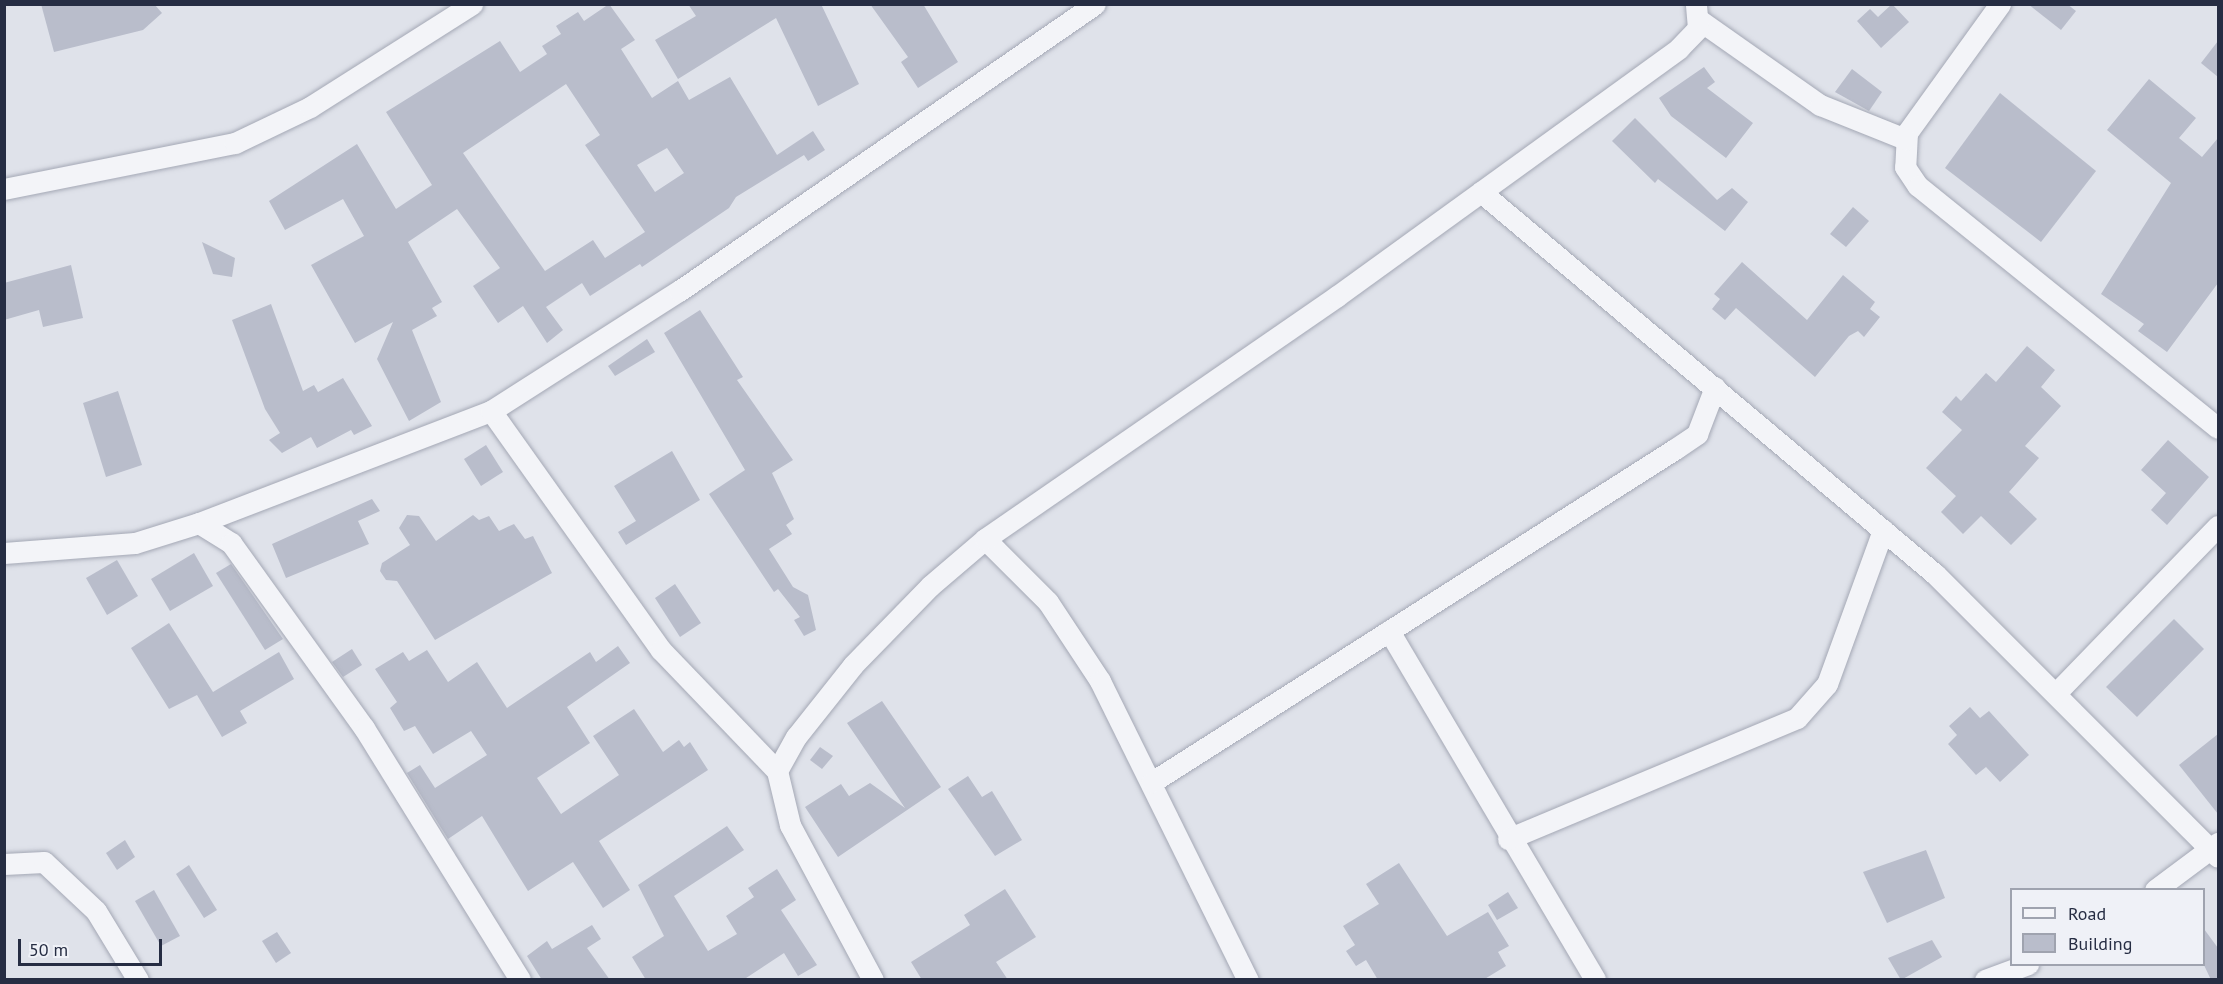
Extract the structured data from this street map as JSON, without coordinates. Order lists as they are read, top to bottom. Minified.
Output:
{"legend":["Road","Building"],"scale_bar":"50 m"}
